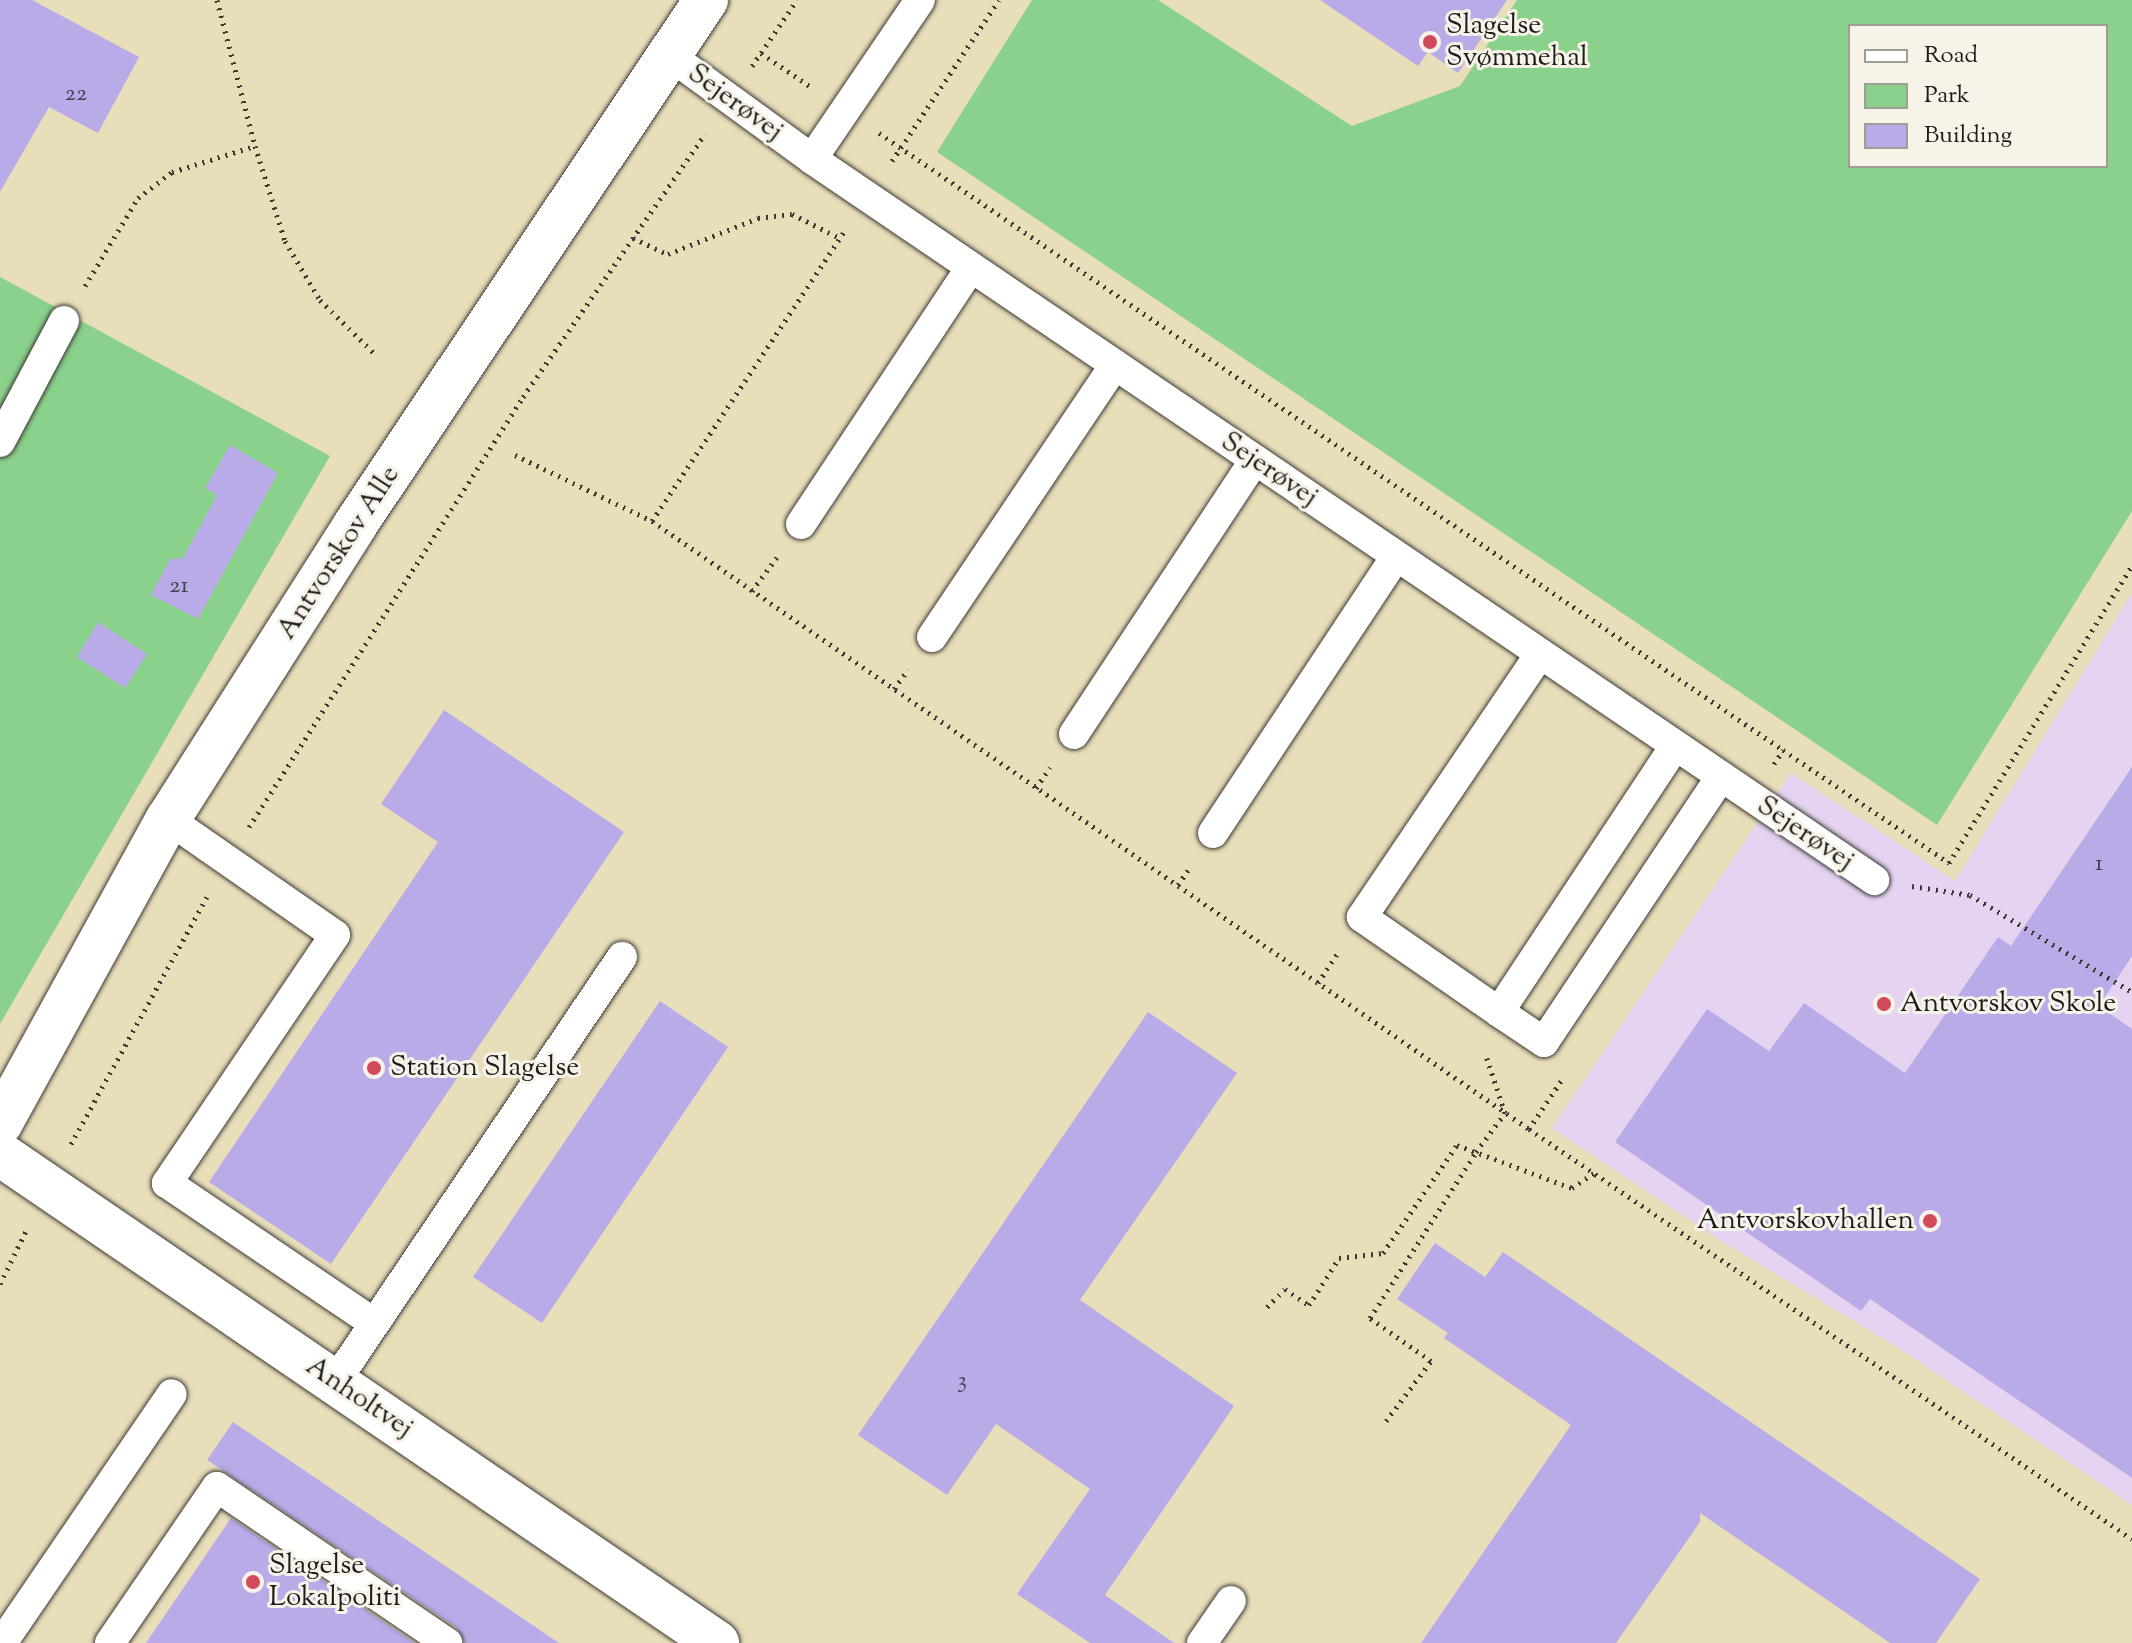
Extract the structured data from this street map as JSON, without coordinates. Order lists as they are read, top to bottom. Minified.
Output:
{"streets":{"street":["Antvorskov Alle","Anholtvej"],"lane":["Sejerøvej"]},"crossings":[["Sejerøvej","Antvorskov Alle"]],"places":["Slagelse Svømmehal","Antvorskov Skole","Station Slagelse","Antvorskovhallen","Slagelse Lokalpoliti"],"house_numbers":["22","21","1","3"],"legend":["Road","Park","Building"]}
